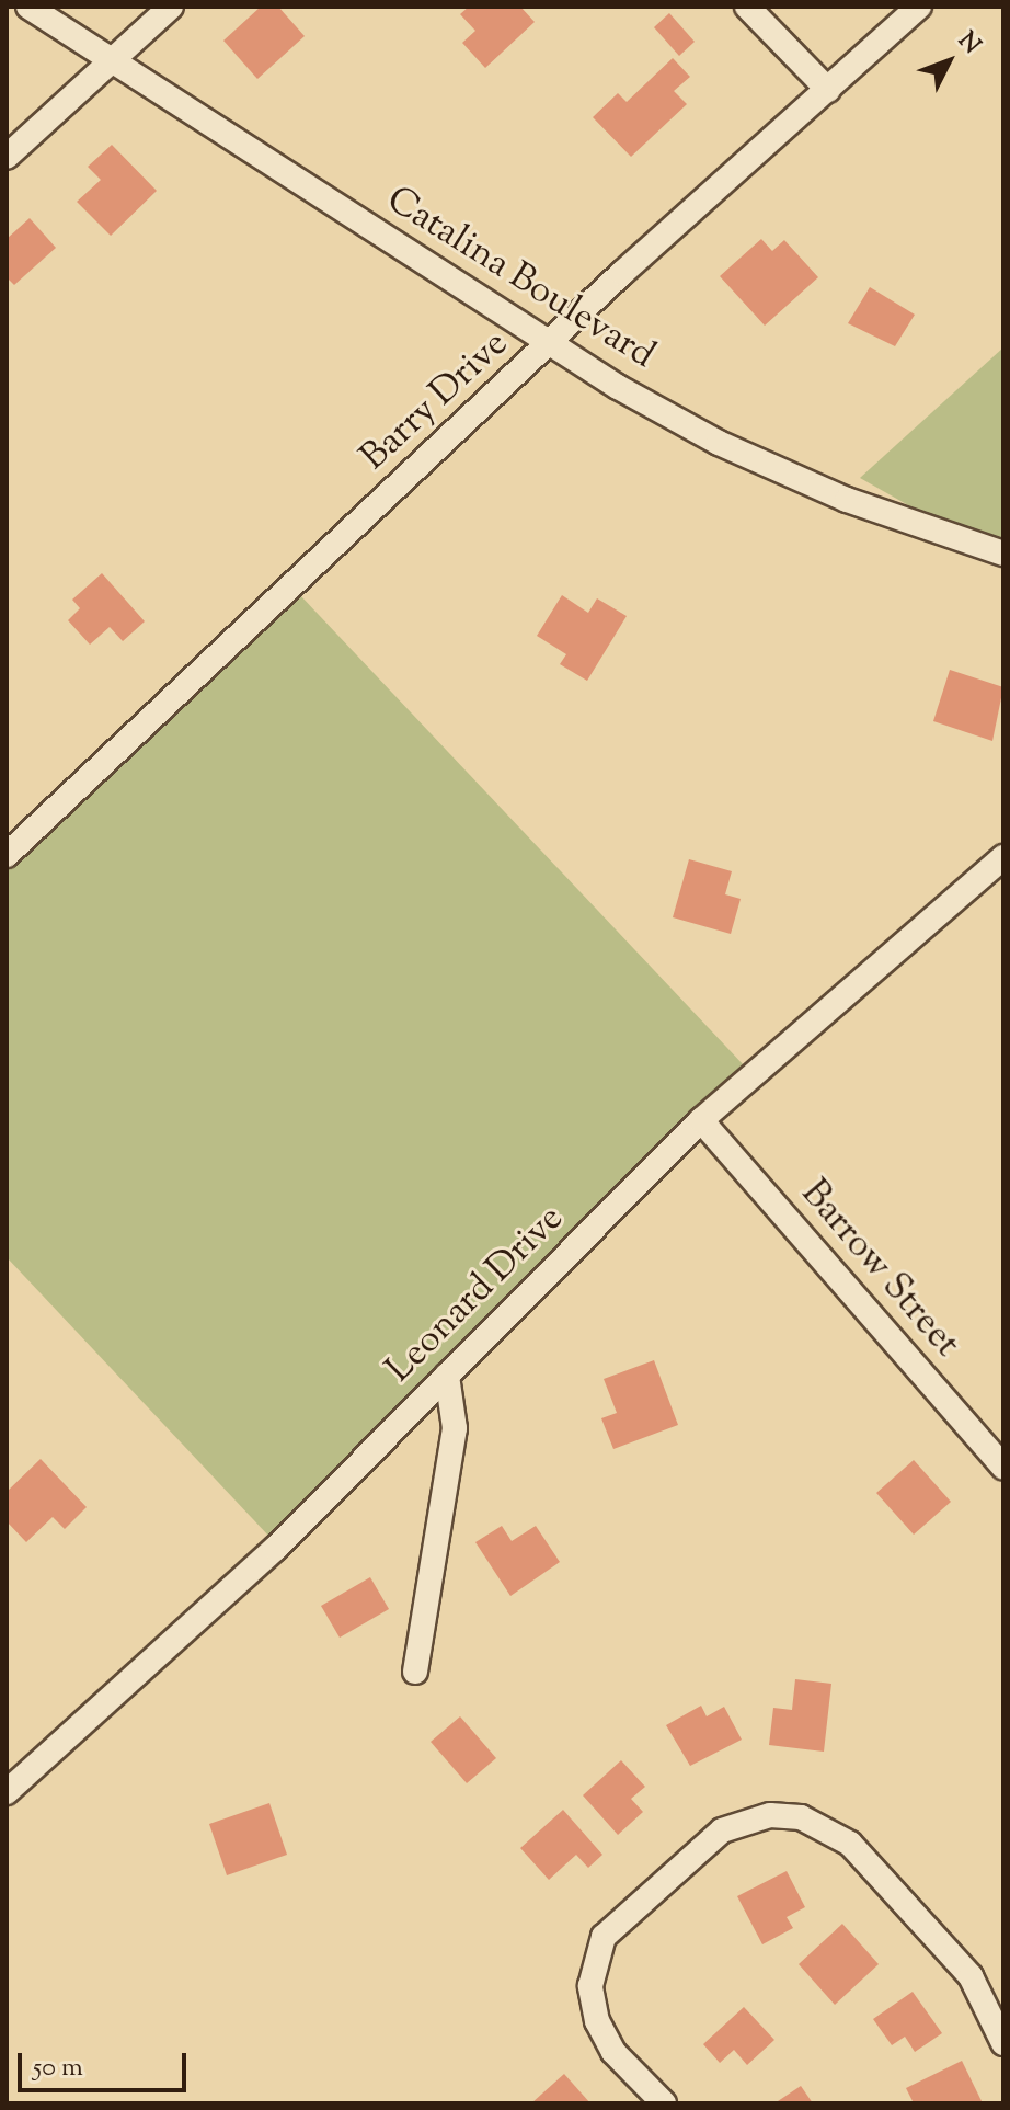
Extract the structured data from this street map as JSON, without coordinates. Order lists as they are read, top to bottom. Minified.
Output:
{"streets":{"street":["Catalina Boulevard","Barry Drive","Barrow Street","Leonard Drive"]},"crossings":[["Catalina Boulevard","Barry Drive"],["Barrow Street","Leonard Drive"]],"scale_bar":"50 m","north":"top right"}
